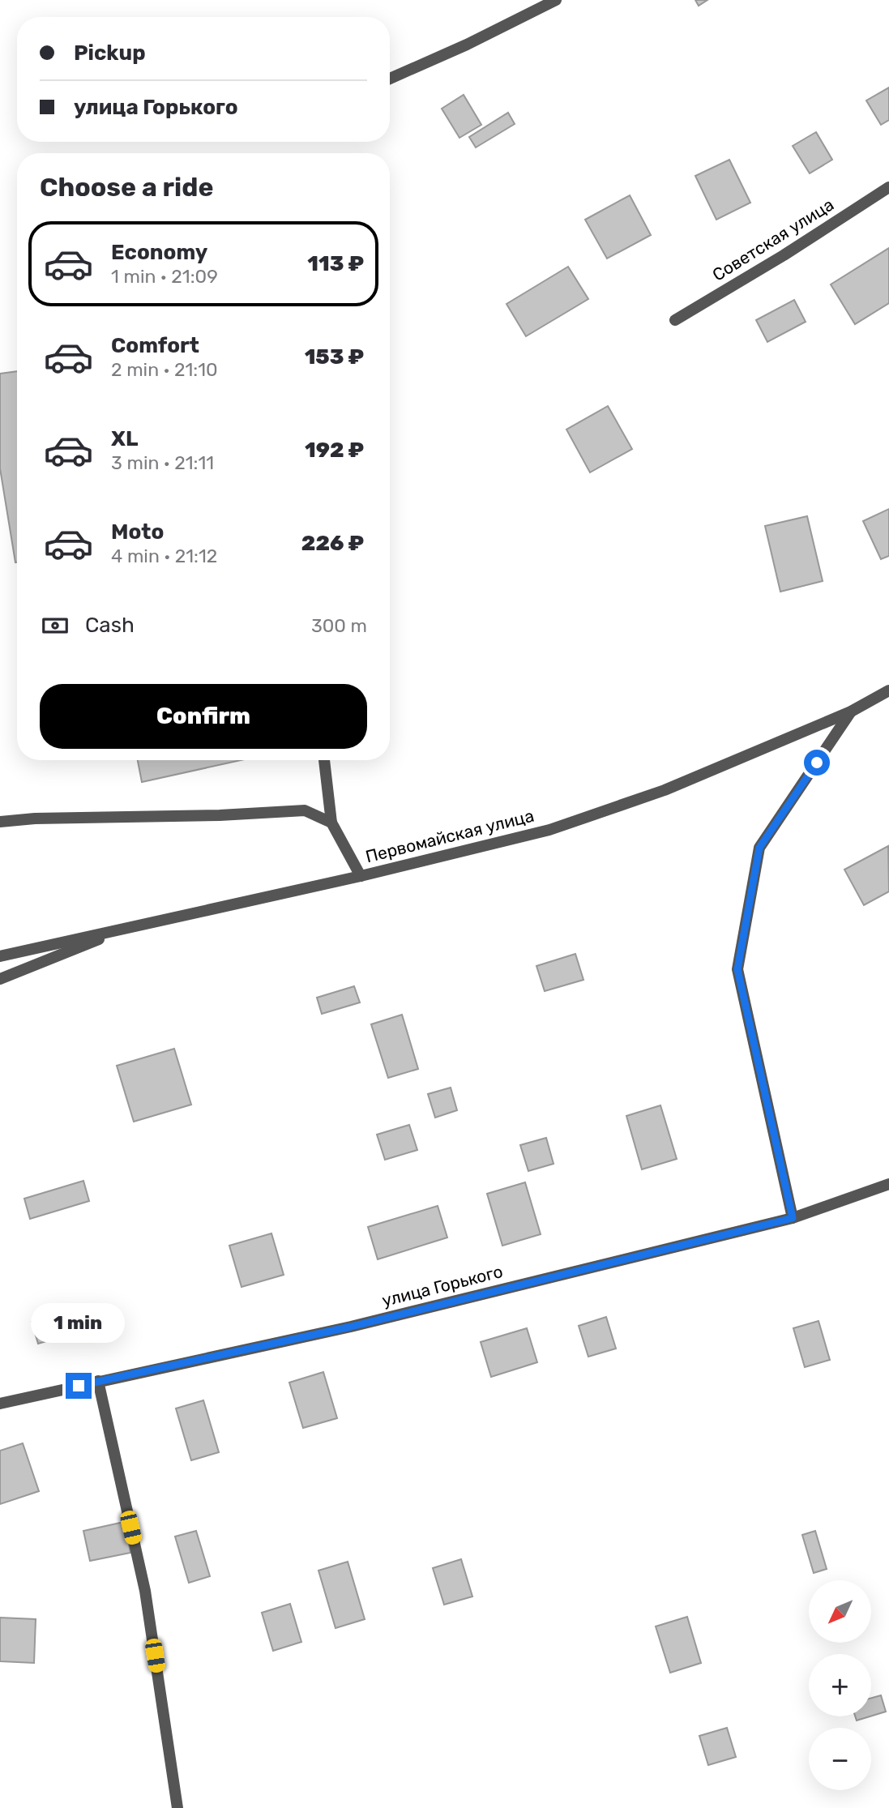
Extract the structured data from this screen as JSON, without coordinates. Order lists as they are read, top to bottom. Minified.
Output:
{"streets":{"street":["Советская улица","Первомайская улица","улица Горького"]},"north":"bottom left","page":{"banner":["Pickup","улица Горького"],"heading":"Choose a ride","list":[{"name":"Economy","note":"1 min · 21:09","value":"113 ₽"},{"name":"Comfort","note":"2 min · 21:10","value":"153 ₽"},{"name":"XL","note":"3 min · 21:11","value":"192 ₽"},{"name":"Moto","note":"4 min · 21:12","value":"226 ₽"}],"pay":["Cash","300 m"],"buttons":"Confirm","bubble":"1 min","map_buttons":["+","−"]}}
